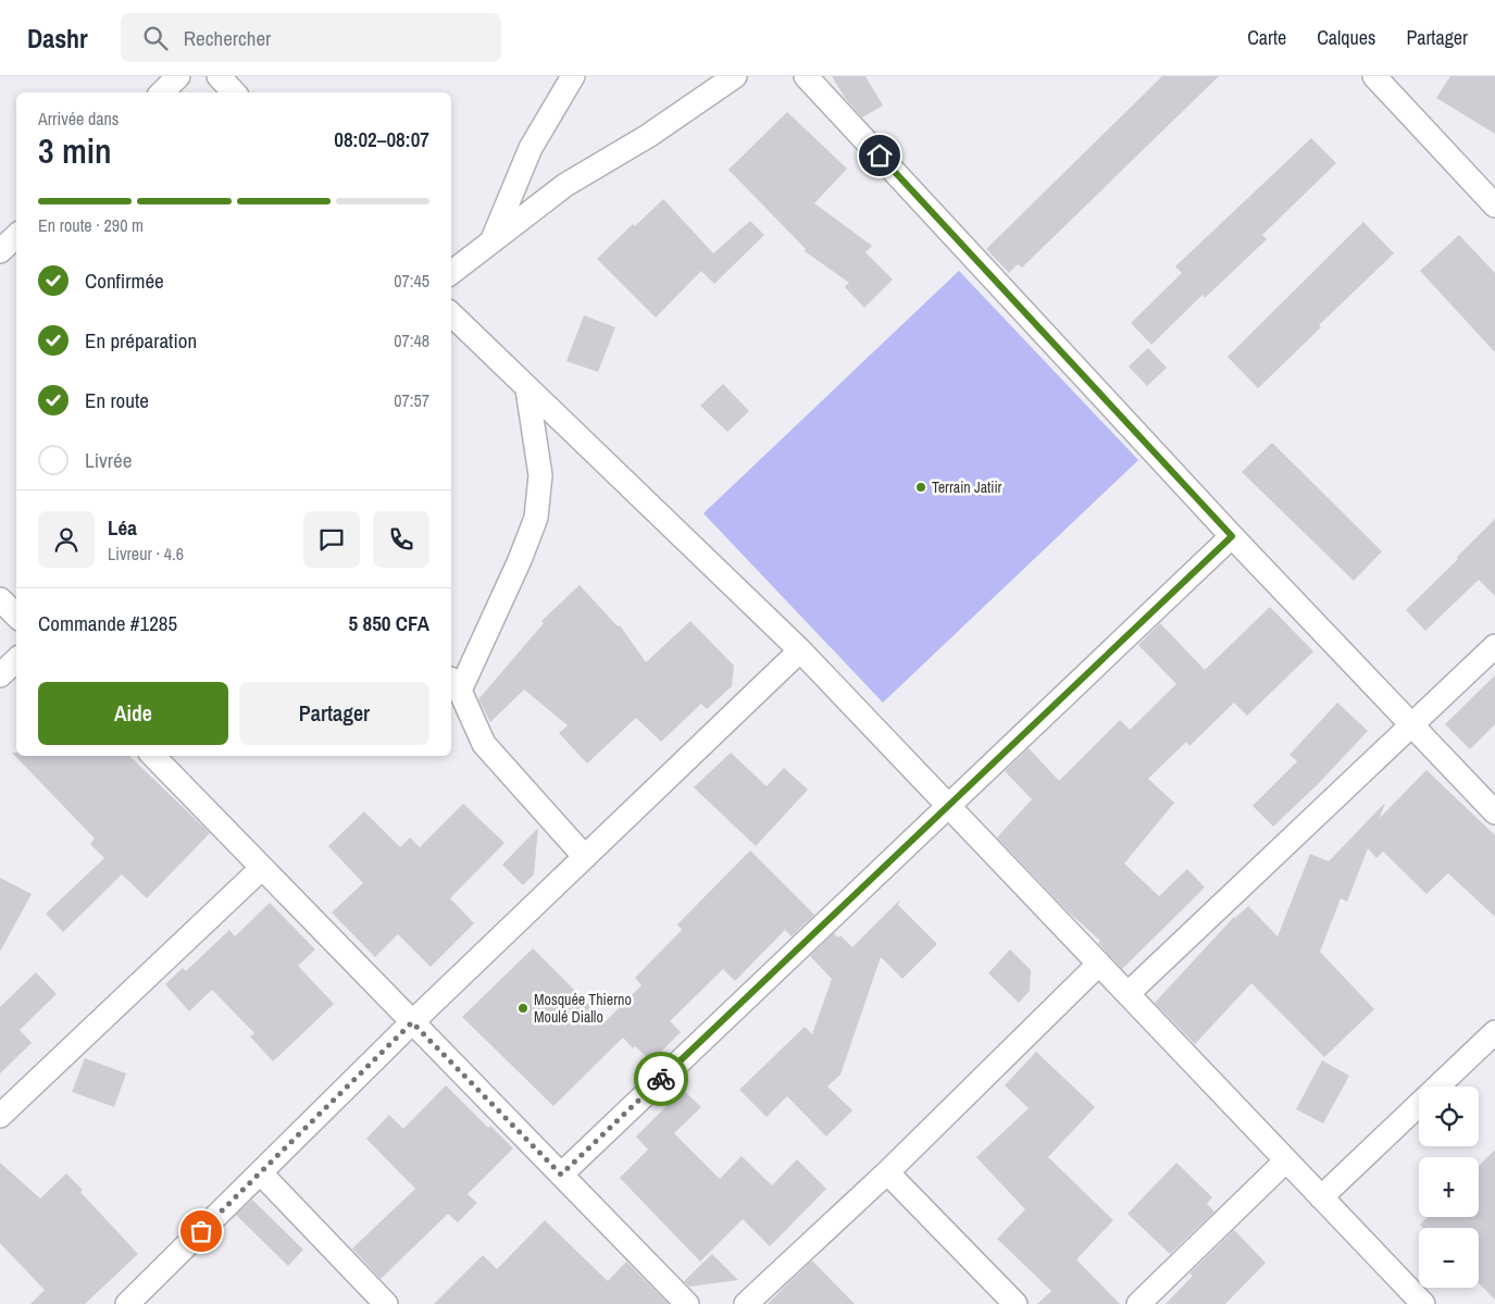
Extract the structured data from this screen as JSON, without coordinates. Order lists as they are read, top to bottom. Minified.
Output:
{"places":["Terrain Jatiir","Mosquée Thierno Moulé Diallo"],"page":{"header":"Dashr","search":"Rechercher","nav":["Carte","Calques","Partager"],"heading":["3 min","Arrivée dans","08:02–08:07"],"panel":["Léa","Livreur · 4.6","Commande #1285","5 850 CFA"],"bar":"En route · 290 m","list":[["Confirmée","07:45"],["En préparation","07:48"],["En route","07:57"],"Livrée"],"buttons":["Aide","Partager"],"map_buttons":["+","−"]}}
